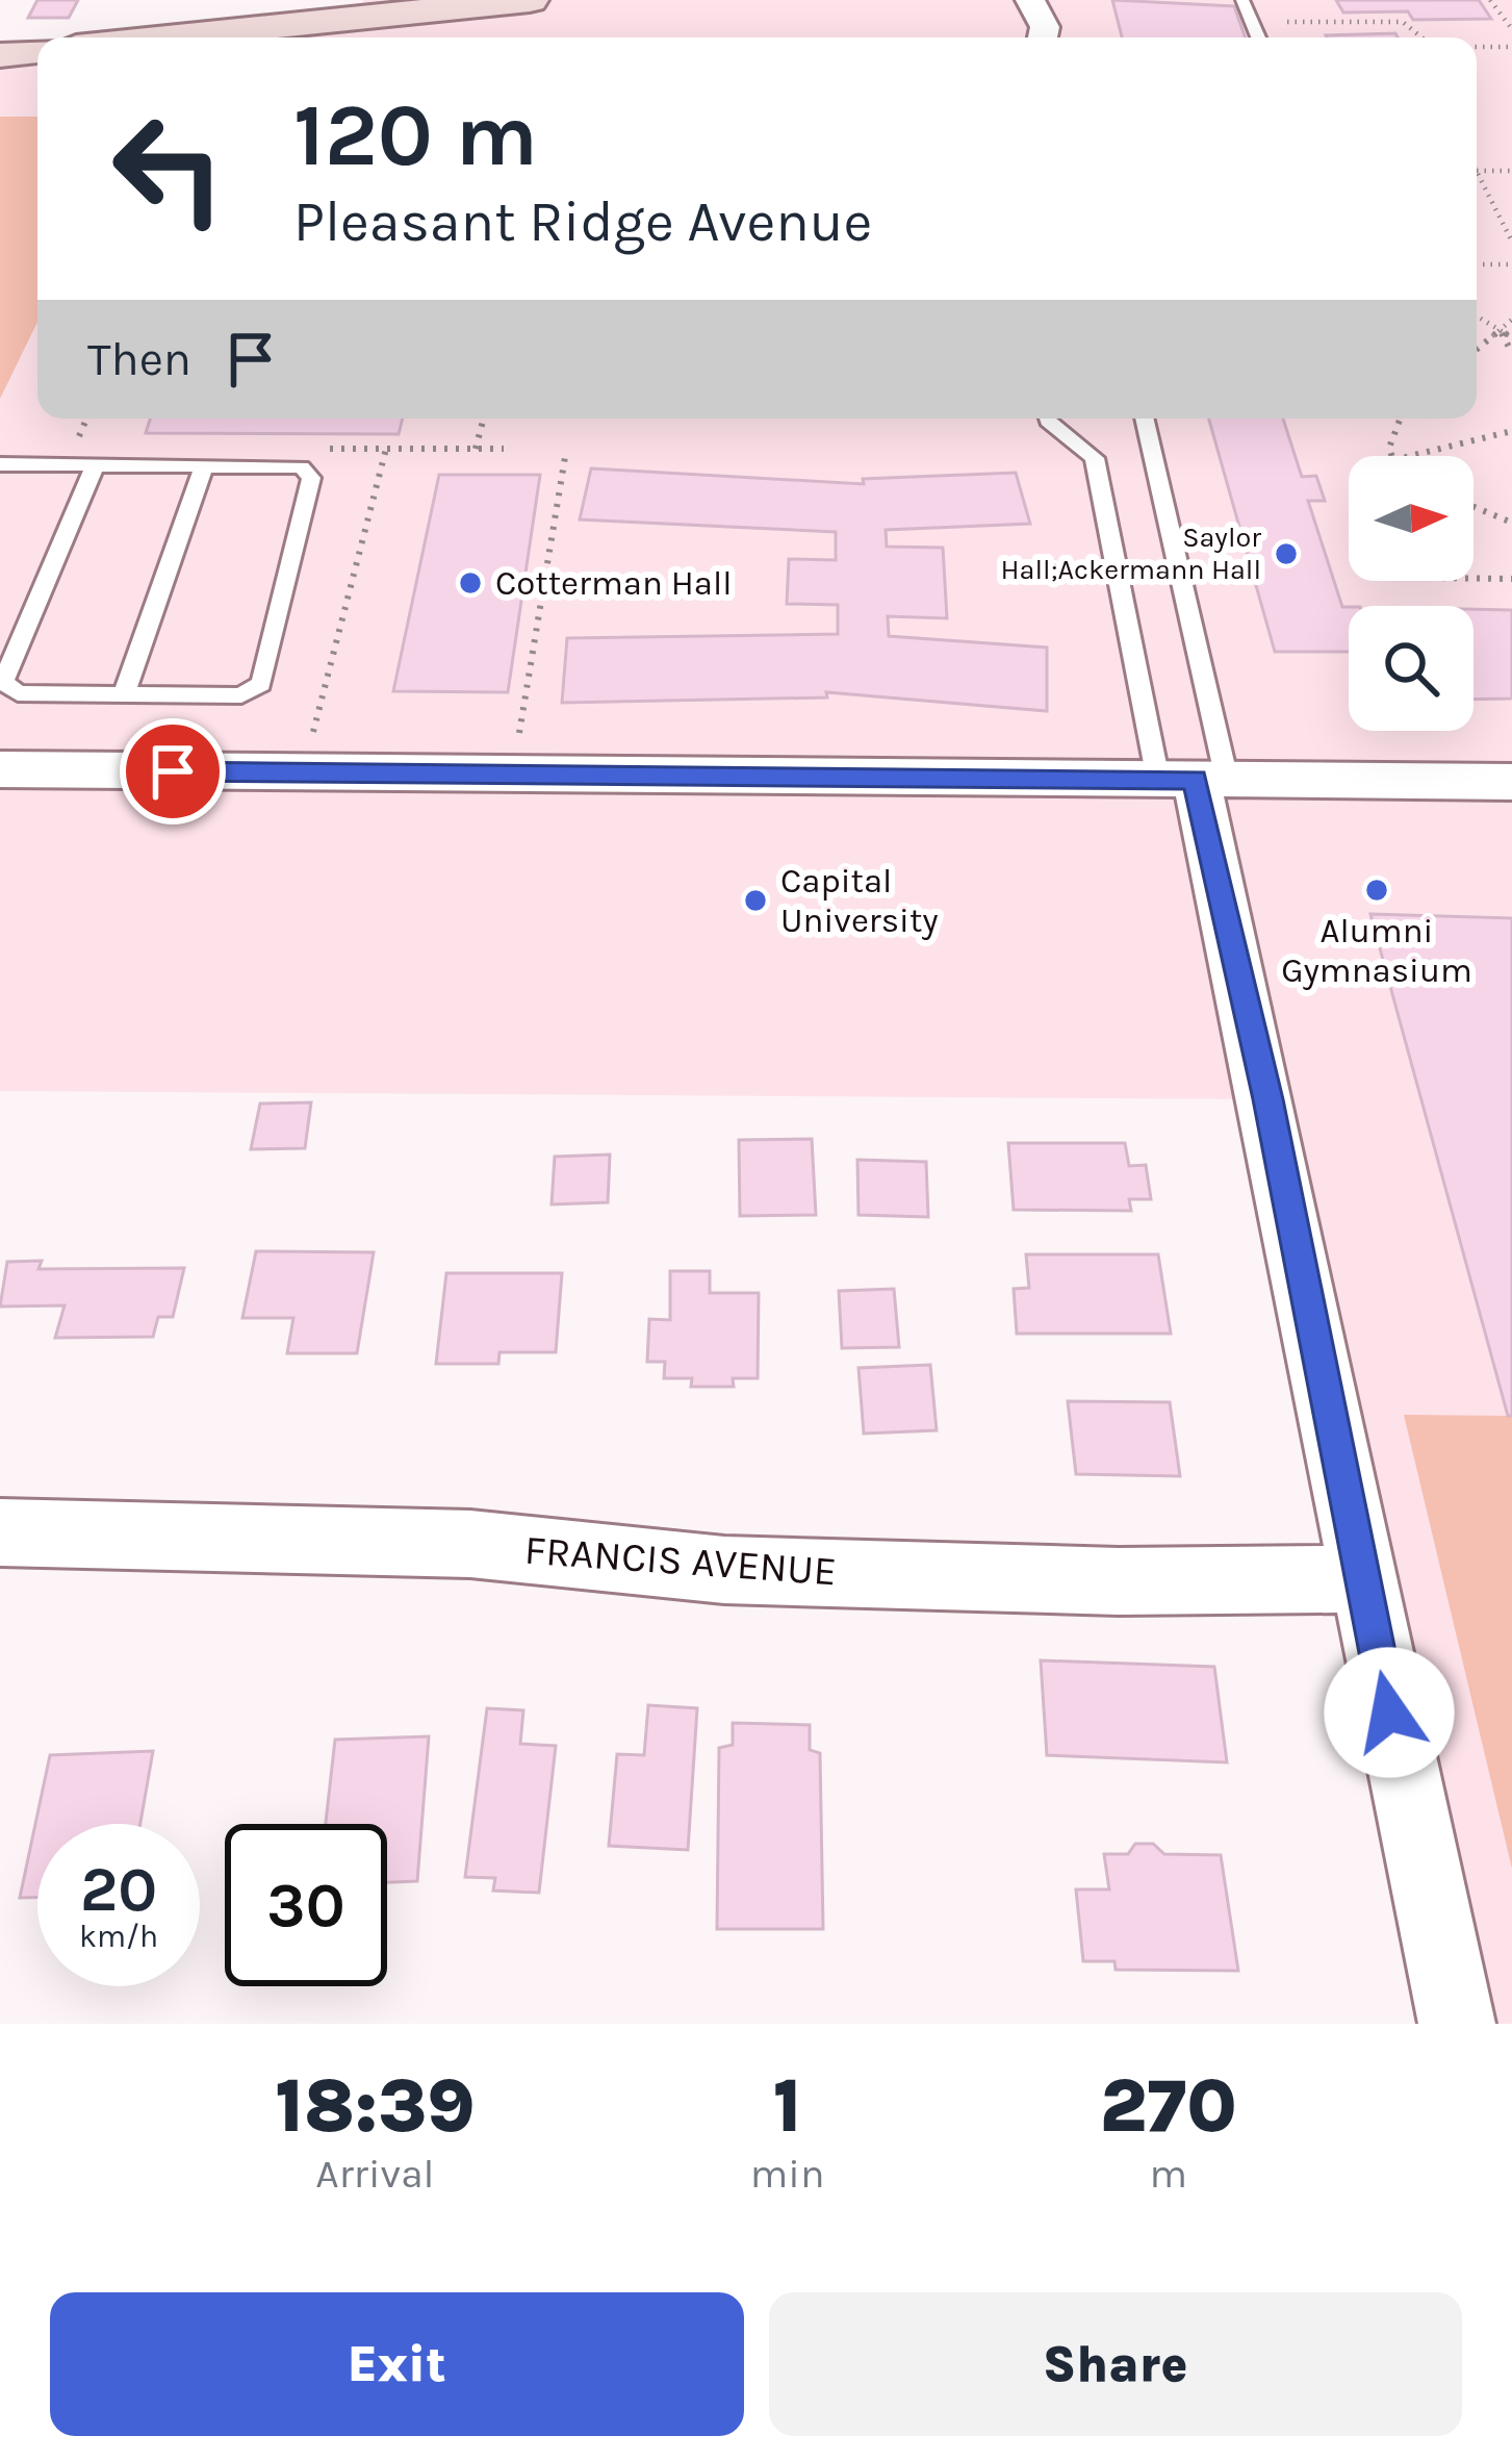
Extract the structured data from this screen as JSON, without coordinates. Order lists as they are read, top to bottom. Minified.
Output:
{"streets":{"street":["FRANCIS AVENUE"]},"places":["Saylor Hall;Ackermann Hall","Cotterman Hall","Alumni Gymnasium","Capital University"],"north":"right","page":{"turn":["120 m","Pleasant Ridge Avenue"],"then":"Then","speed":"20 km/h","limit":"30","eta":["18:39","Arrival","1","min","270","m"],"buttons":["Exit","Share"]}}
